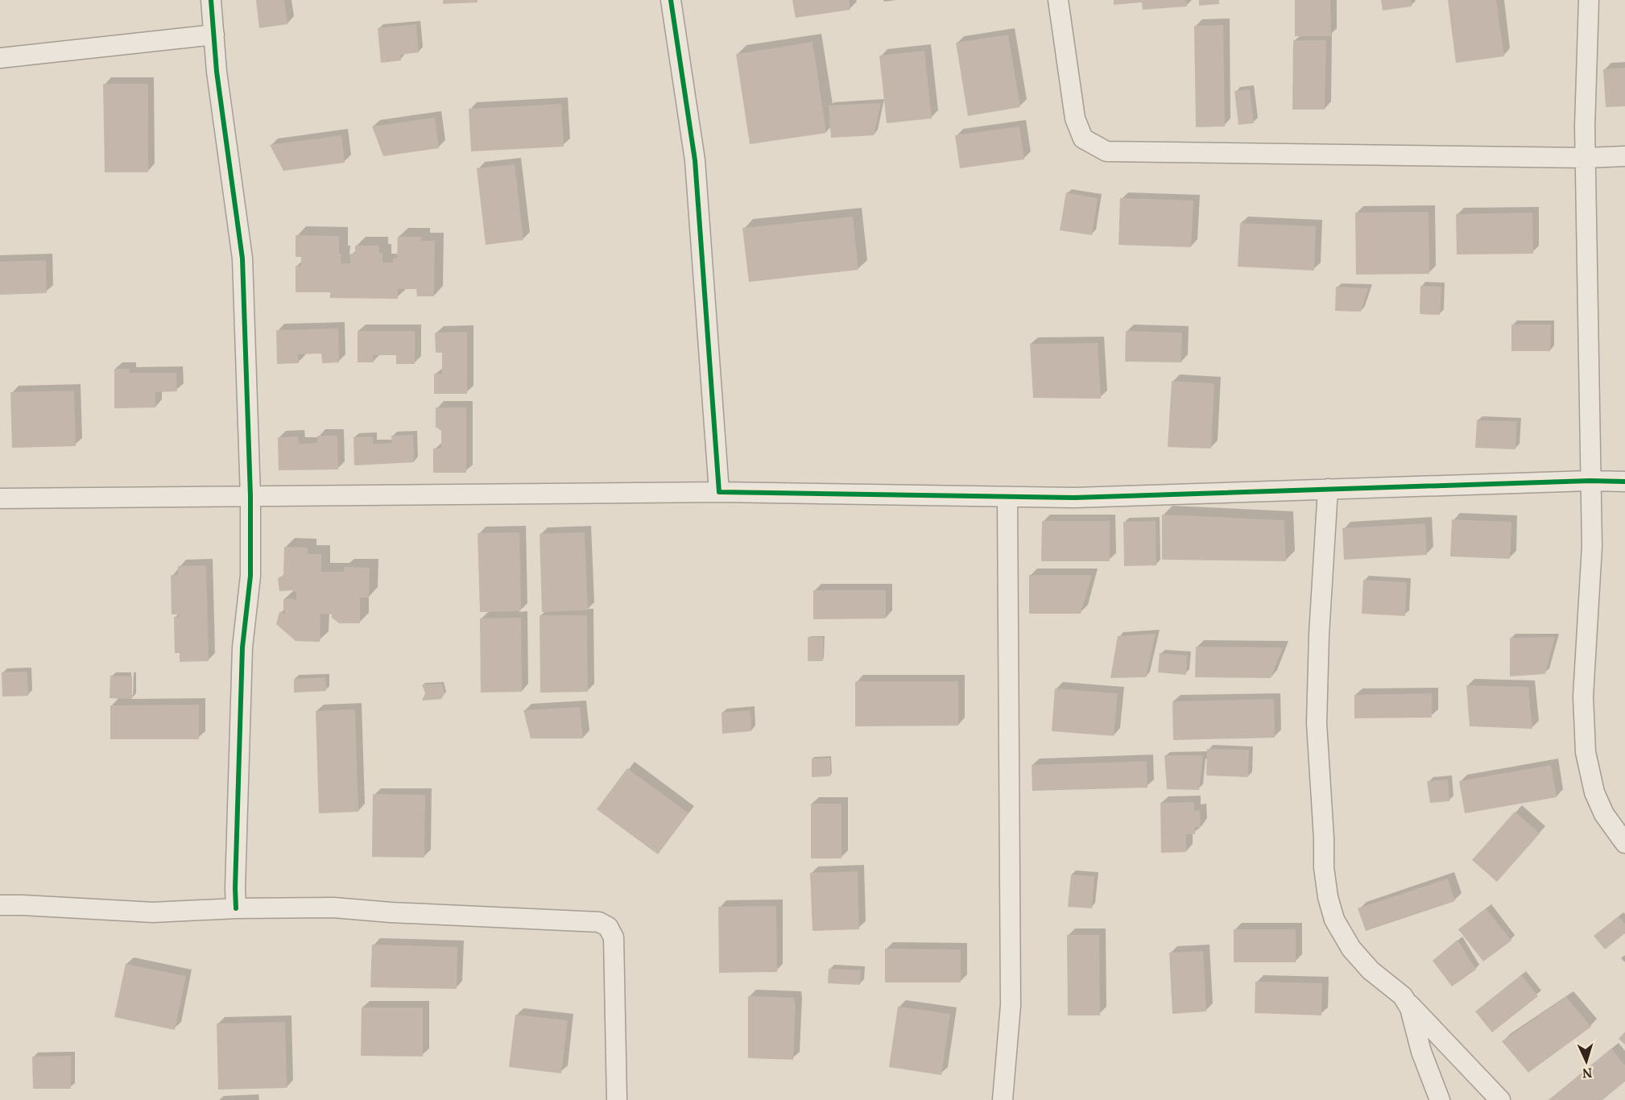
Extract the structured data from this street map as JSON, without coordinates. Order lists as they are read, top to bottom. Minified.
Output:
{"north":"bottom"}
